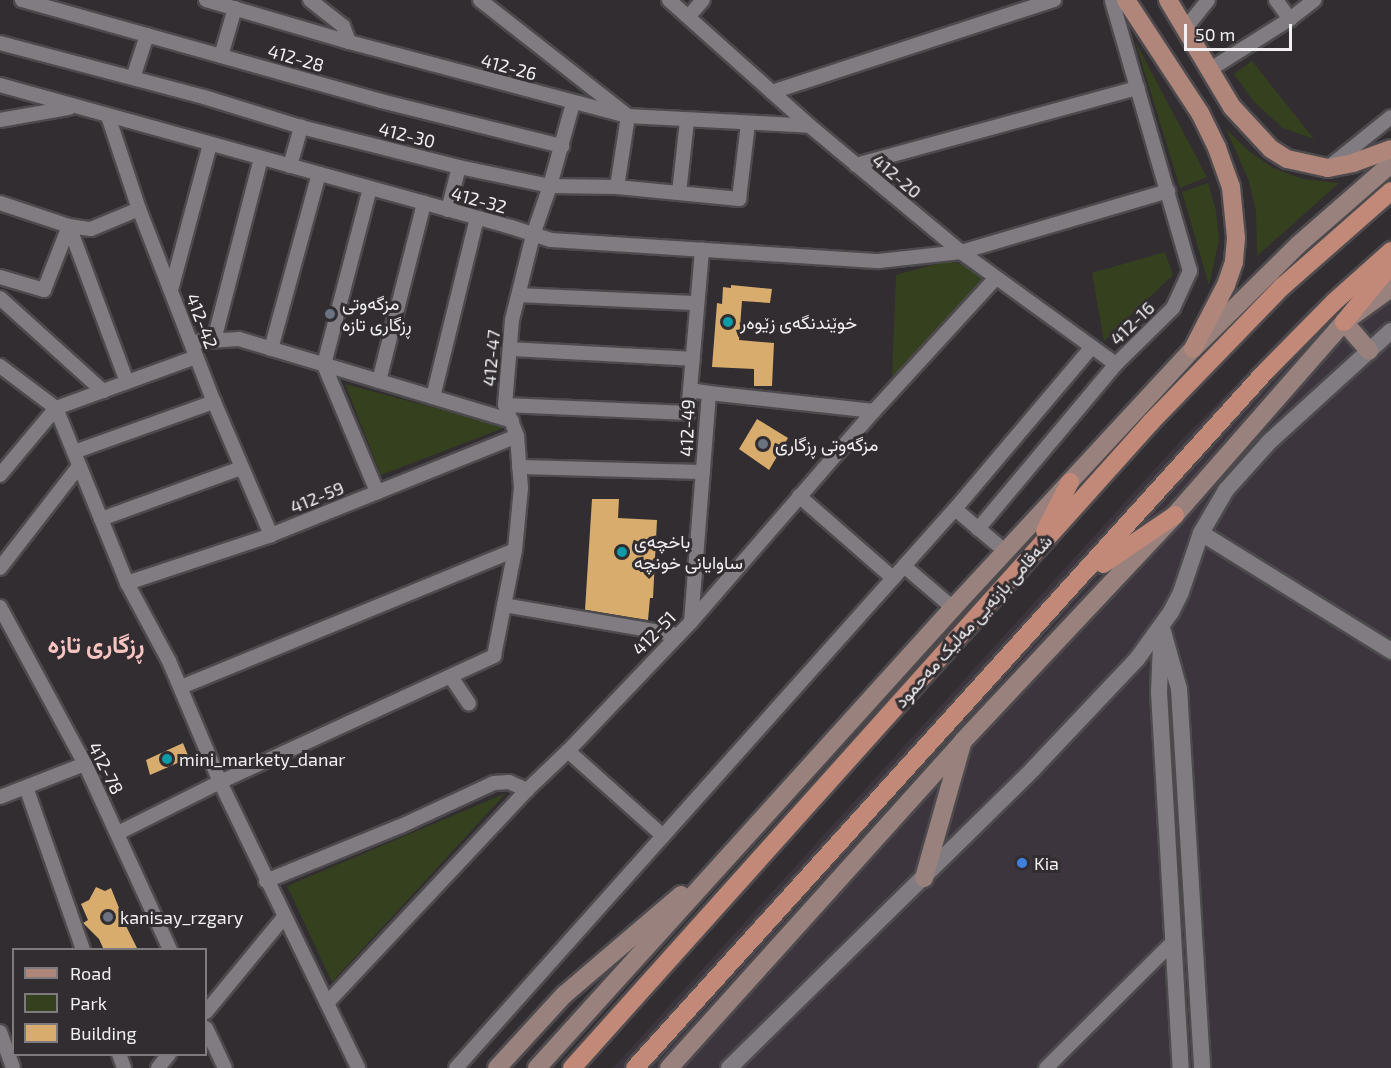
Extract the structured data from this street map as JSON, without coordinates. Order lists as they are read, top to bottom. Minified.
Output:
{"streets":{"highway":["شەقامی بازنەیی مەلیک مەحمود"],"street":["412-28","412-26","412-30","412-20","412-32","412-42","412-16","412-47","412-49","412-59","412-51","412-78"]},"crossings":[["412-28","412-47"],["412-26","412-30"],["412-26","412-20"],["412-26","412-47"],["412-30","412-47"],["412-20","412-32"],["412-20","412-16"],["412-20","412-51"],["412-32","412-42"],["412-32","412-16"],["412-32","412-47"],["412-32","412-49"],["412-42","412-59"],["412-47","412-59"],["412-49","412-51"]],"districts":["ڕزگاری تازە"],"places":["مزگەوتی ڕزگاری تازە","خوێندنگەی زێوەر","مزگەوتی ڕزگاری","باخچەی ساوایانی خونچە","mini_markety_danar","Kia","kanisay_rzgary"],"legend":["Road","Park","Building"],"scale_bar":"50 m"}
